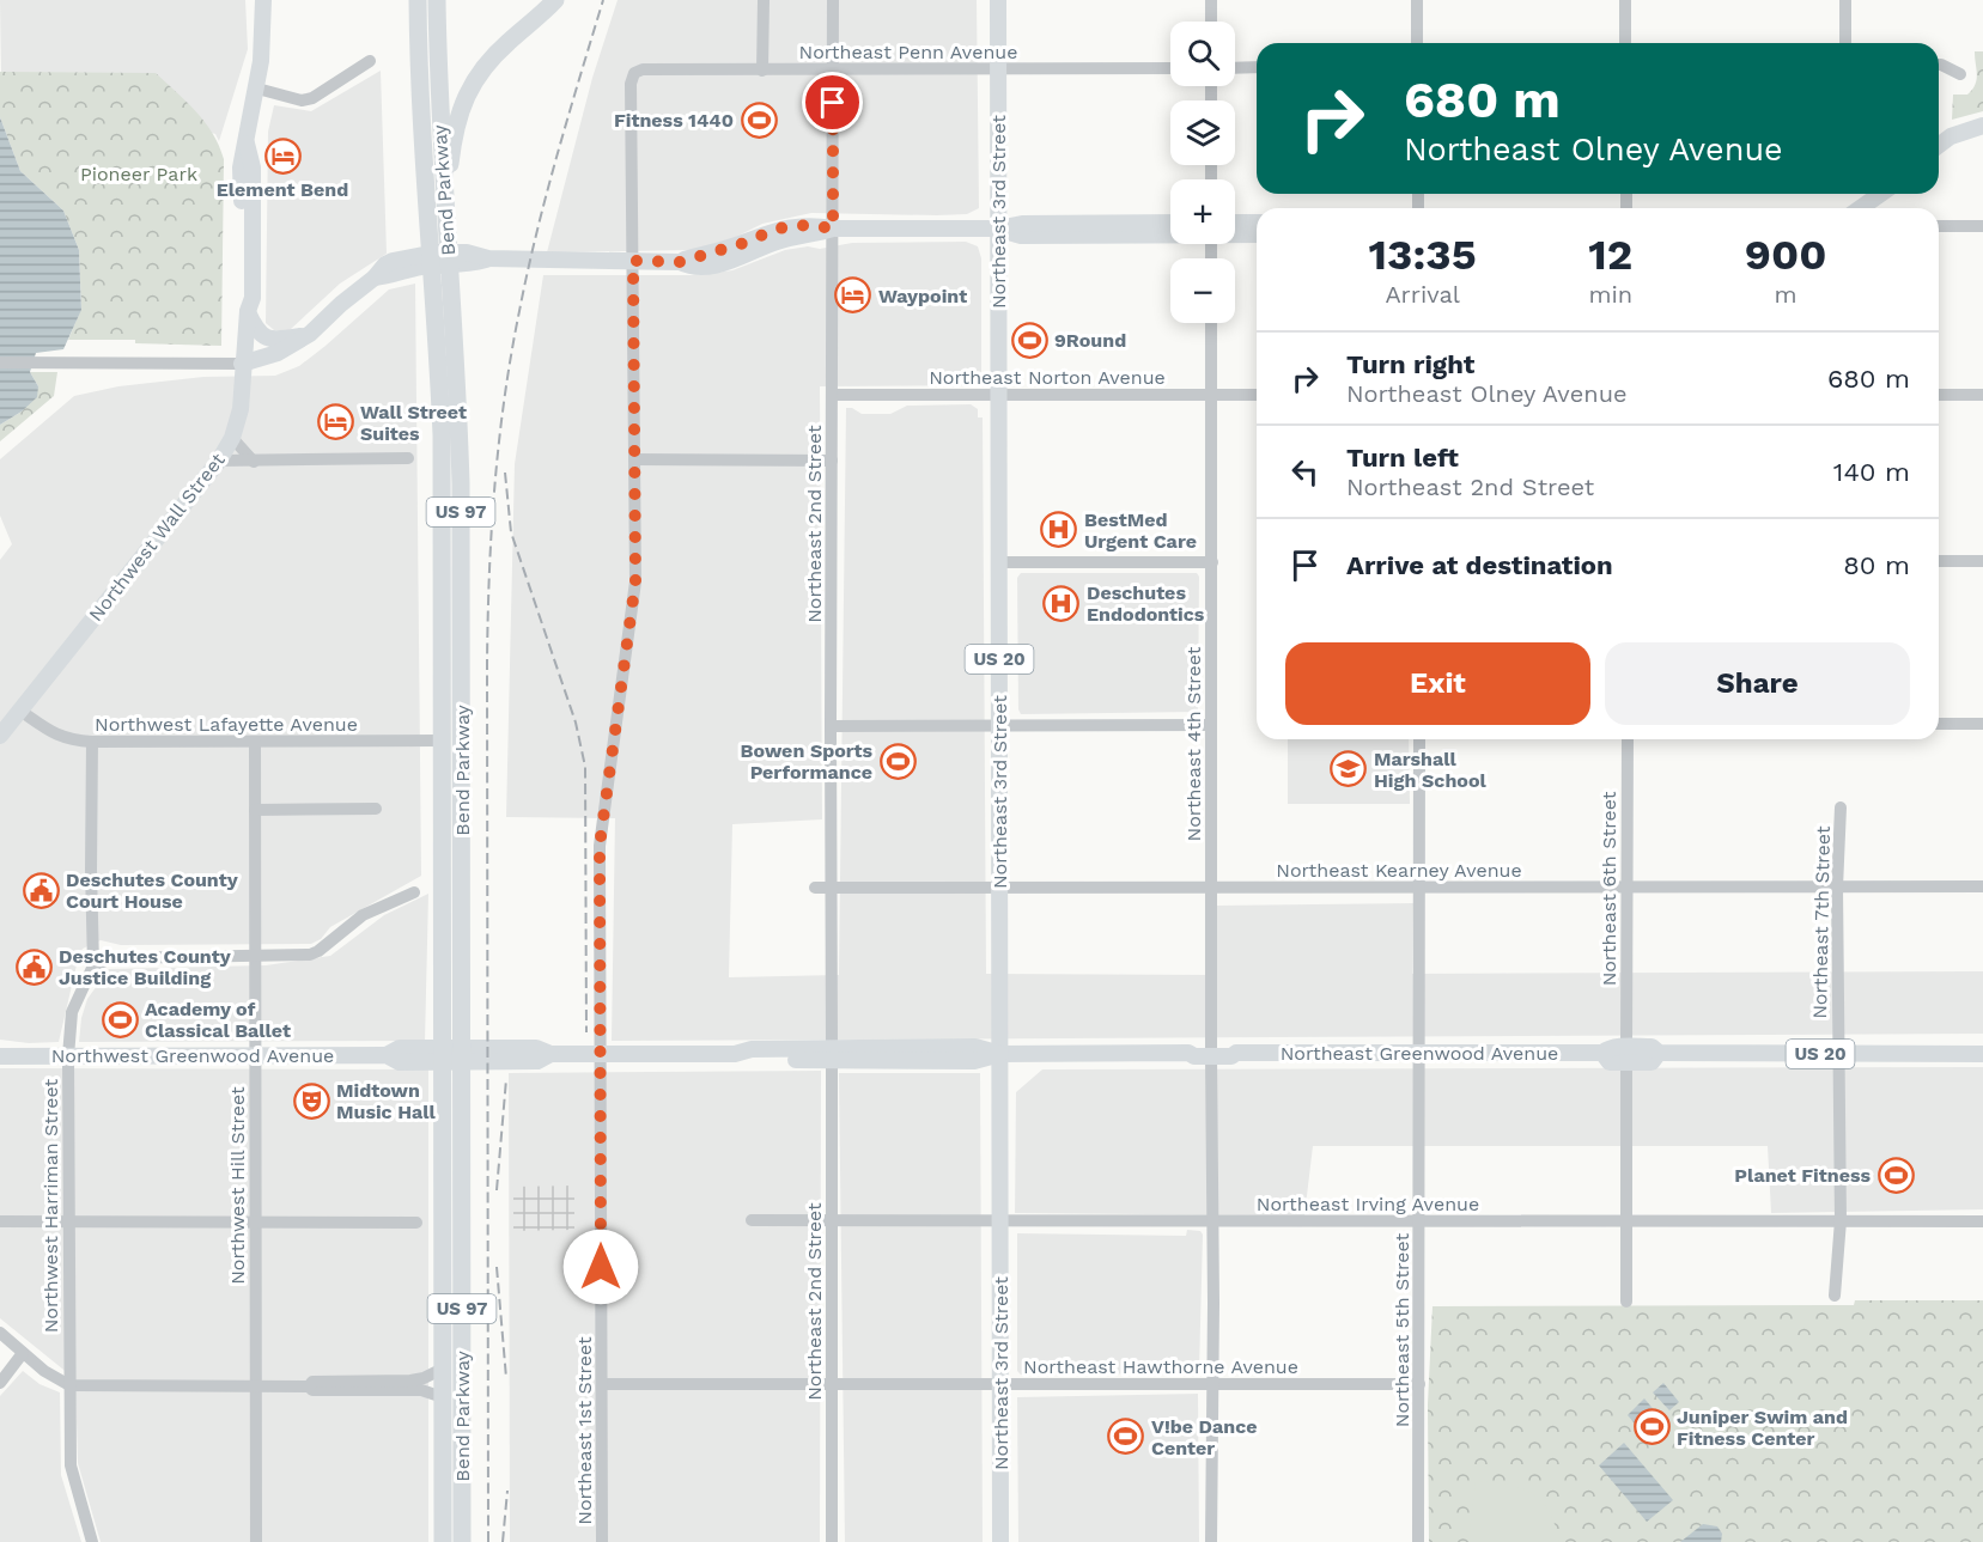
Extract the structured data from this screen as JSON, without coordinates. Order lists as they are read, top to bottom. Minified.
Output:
{"streets":{"highway":["Bend Parkway","US 97"],"main road":["Northeast 3rd Street","Northwest Wall Street","US 20","Northeast Greenwood Avenue","Northwest Greenwood Avenue"],"street":["Northeast Penn Avenue","Northeast Norton Avenue","Northeast 2nd Street","Northwest Lafayette Avenue","Northeast 4th Street","Northeast Kearney Avenue","Northeast 6th Street","Northeast 7th Street","Northwest Hill Street","Northeast Irving Avenue","Northwest Harriman Street","Northeast 5th Street","Northeast Hawthorne Avenue","Northeast 1st Street"]},"crossings":[["Northeast Penn Avenue","Northeast 3rd Street"],["Northeast Penn Avenue","Northeast 2nd Street"],["Northeast Penn Avenue","Northeast 1st Street"],["Bend Parkway","Northwest Lafayette Avenue"],["Bend Parkway","Northeast Greenwood Avenue"],["Bend Parkway","Northwest Greenwood Avenue"],["Northeast 3rd Street","Northeast Norton Avenue"],["Northeast 3rd Street","Northeast Kearney Avenue"],["Northeast 3rd Street","Northeast Greenwood Avenue"],["Northeast 3rd Street","Northeast Irving Avenue"],["Northeast 3rd Street","Northeast Hawthorne Avenue"],["Northeast Norton Avenue","Northeast 2nd Street"],["Northeast Norton Avenue","Northeast 4th Street"],["Northeast 2nd Street","Northeast Kearney Avenue"],["Northeast 2nd Street","Northeast Greenwood Avenue"],["Northeast 2nd Street","Northeast Irving Avenue"],["Northeast 2nd Street","Northeast Hawthorne Avenue"],["Northwest Wall Street","Northwest Lafayette Avenue"],["US 20","Northeast 6th Street"],["US 20","Northeast 7th Street"],["US 20","Northeast Greenwood Avenue"],["Northwest Lafayette Avenue","Northwest Hill Street"],["Northwest Lafayette Avenue","Northwest Harriman Street"],["Northeast 4th Street","Northeast Kearney Avenue"],["Northeast 4th Street","Northeast Greenwood Avenue"],["Northeast 4th Street","Northeast Irving Avenue"],["Northeast 4th Street","Northeast Hawthorne Avenue"],["Northeast Kearney Avenue","Northeast 6th Street"],["Northeast Kearney Avenue","Northeast 7th Street"],["Northeast Kearney Avenue","Northeast 5th Street"],["Northeast 6th Street","Northeast Greenwood Avenue"],["Northeast 6th Street","Northeast Irving Avenue"],["Northeast 7th Street","Northeast Irving Avenue"],["Northeast Greenwood Avenue","Northwest Greenwood Avenue"],["Northeast Greenwood Avenue","Northeast 5th Street"],["Northeast Greenwood Avenue","Northeast 1st Street"],["Northwest Greenwood Avenue","Northwest Hill Street"],["Northwest Greenwood Avenue","Northwest Harriman Street"],["Northeast Irving Avenue","Northeast 5th Street"],["Northeast 5th Street","Northeast Hawthorne Avenue"],["Northeast Hawthorne Avenue","Northeast 1st Street"]],"parks":["Pioneer Park"],"places":{"sports":["Fitness 1440","9Round","Bowen Sports Performance","Academy of Classical Ballet","Planet Fitness","Juniper Swim and Fitness Center","V!be Dance Center"],"hotel":["Element Bend","Waypoint","Wall Street Suites"],"hospital":["BestMed Urgent Care","Deschutes Endodontics"],"school or university":["Marshall High School"],"public building":["Deschutes County Court House","Deschutes County Justice Building"],"theatre":["Midtown Music Hall"]},"page":{"map_buttons":["+","−"],"turn":["680 m","Northeast Olney Avenue"],"eta":["13:35","Arrival","12","min","900","m"],"list":[{"name":"Turn right","note":"Northeast Olney Avenue","value":"680 m"},{"name":"Turn left","note":"Northeast 2nd Street","value":"140 m"},{"name":"Arrive at destination","value":"80 m"}],"buttons":["Exit","Share"]}}
